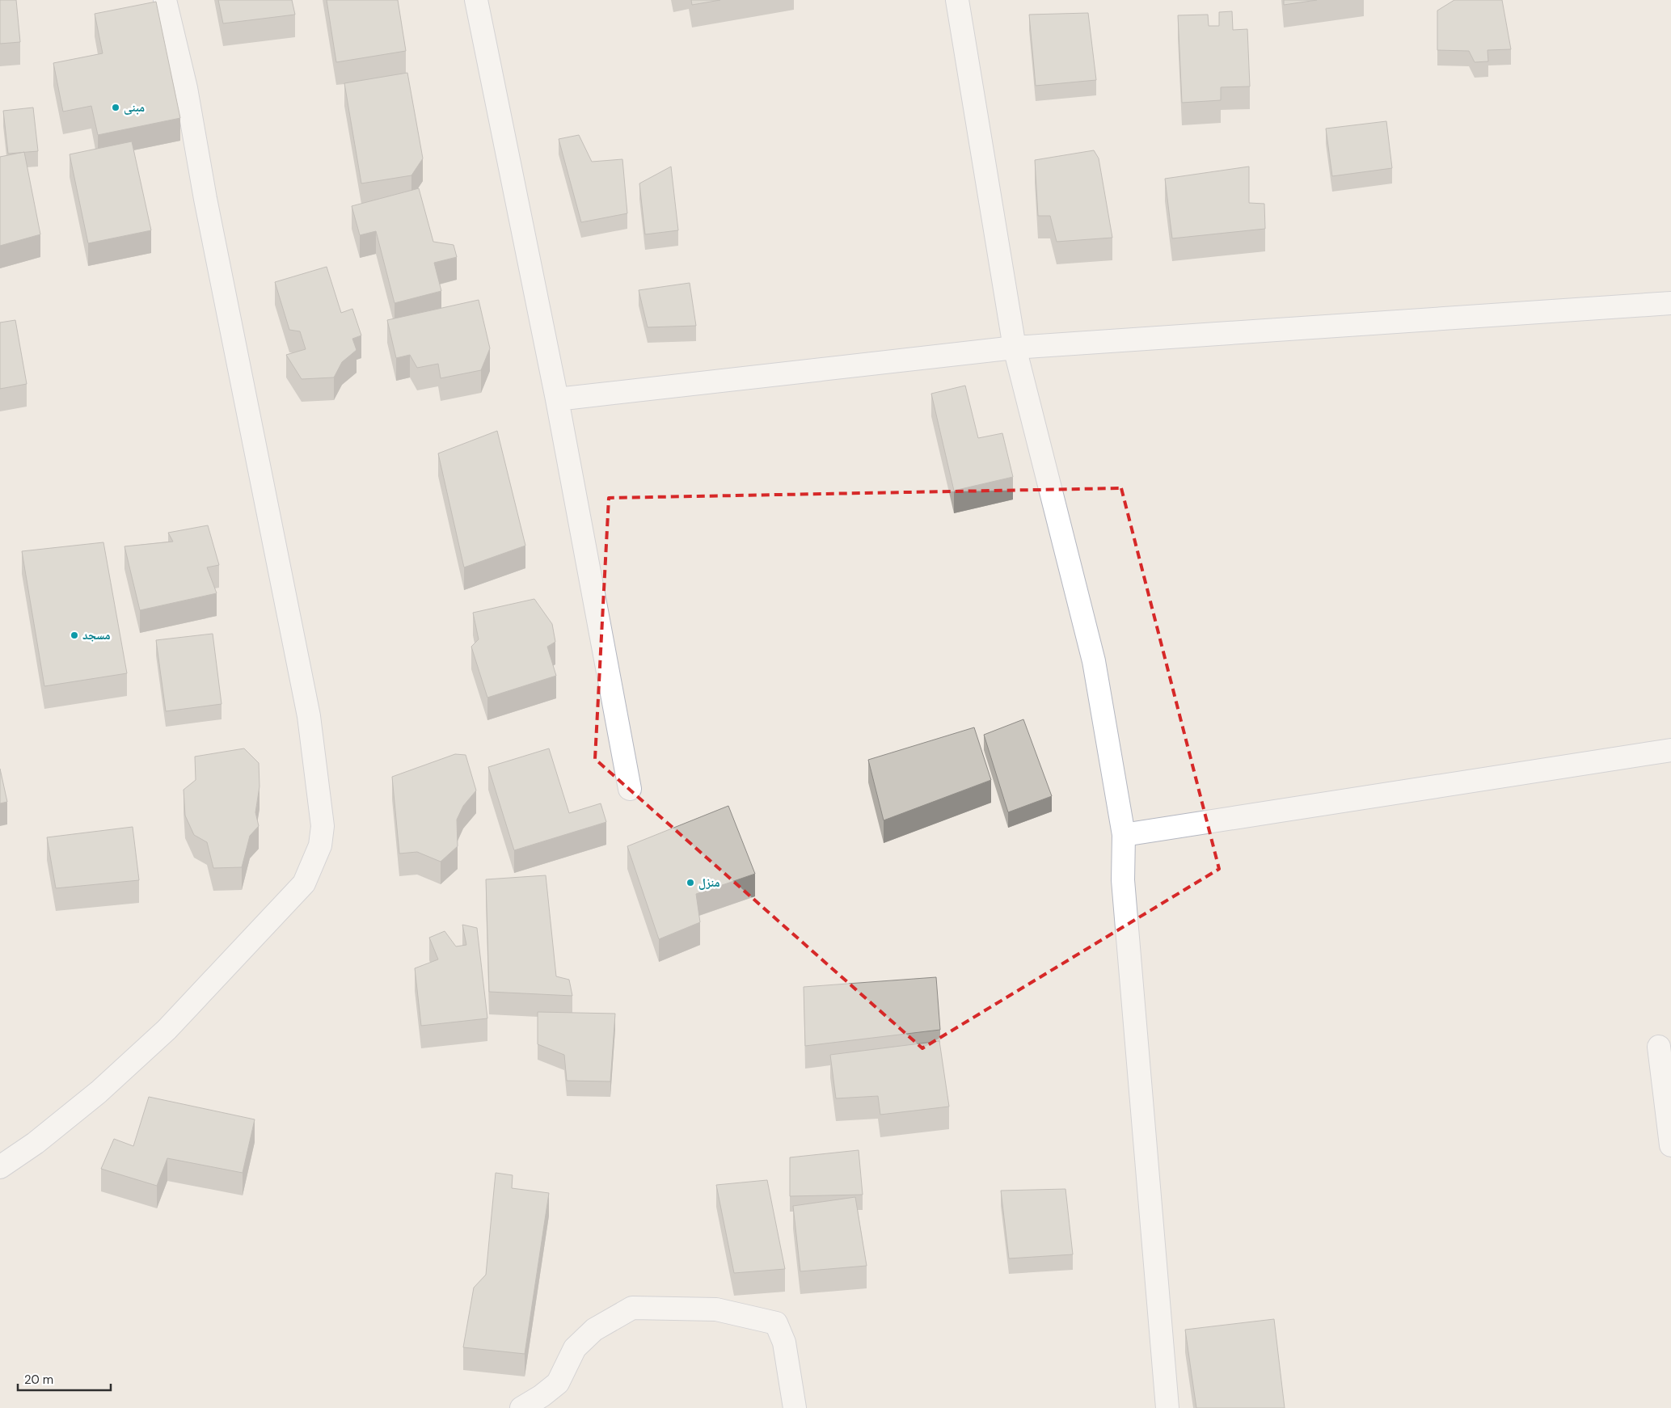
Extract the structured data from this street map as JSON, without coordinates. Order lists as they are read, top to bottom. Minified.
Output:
{"places":["مبنى","مسجد","منزل"],"scale_bar":"20 m"}
